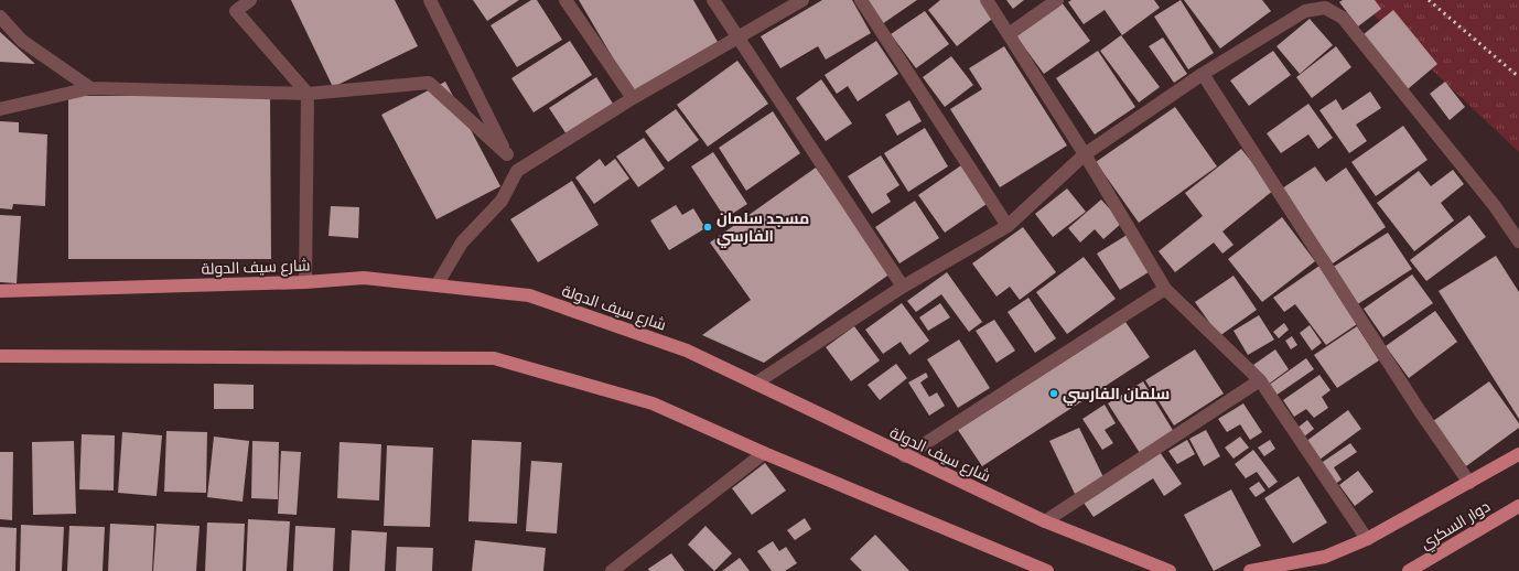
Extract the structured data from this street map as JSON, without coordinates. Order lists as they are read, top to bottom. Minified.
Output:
{"streets":{"main road":["شارع سيف الدولة","دوار السكري"]},"places":["مسجد سلمان الفارسي","سلمان الفارسي"]}
